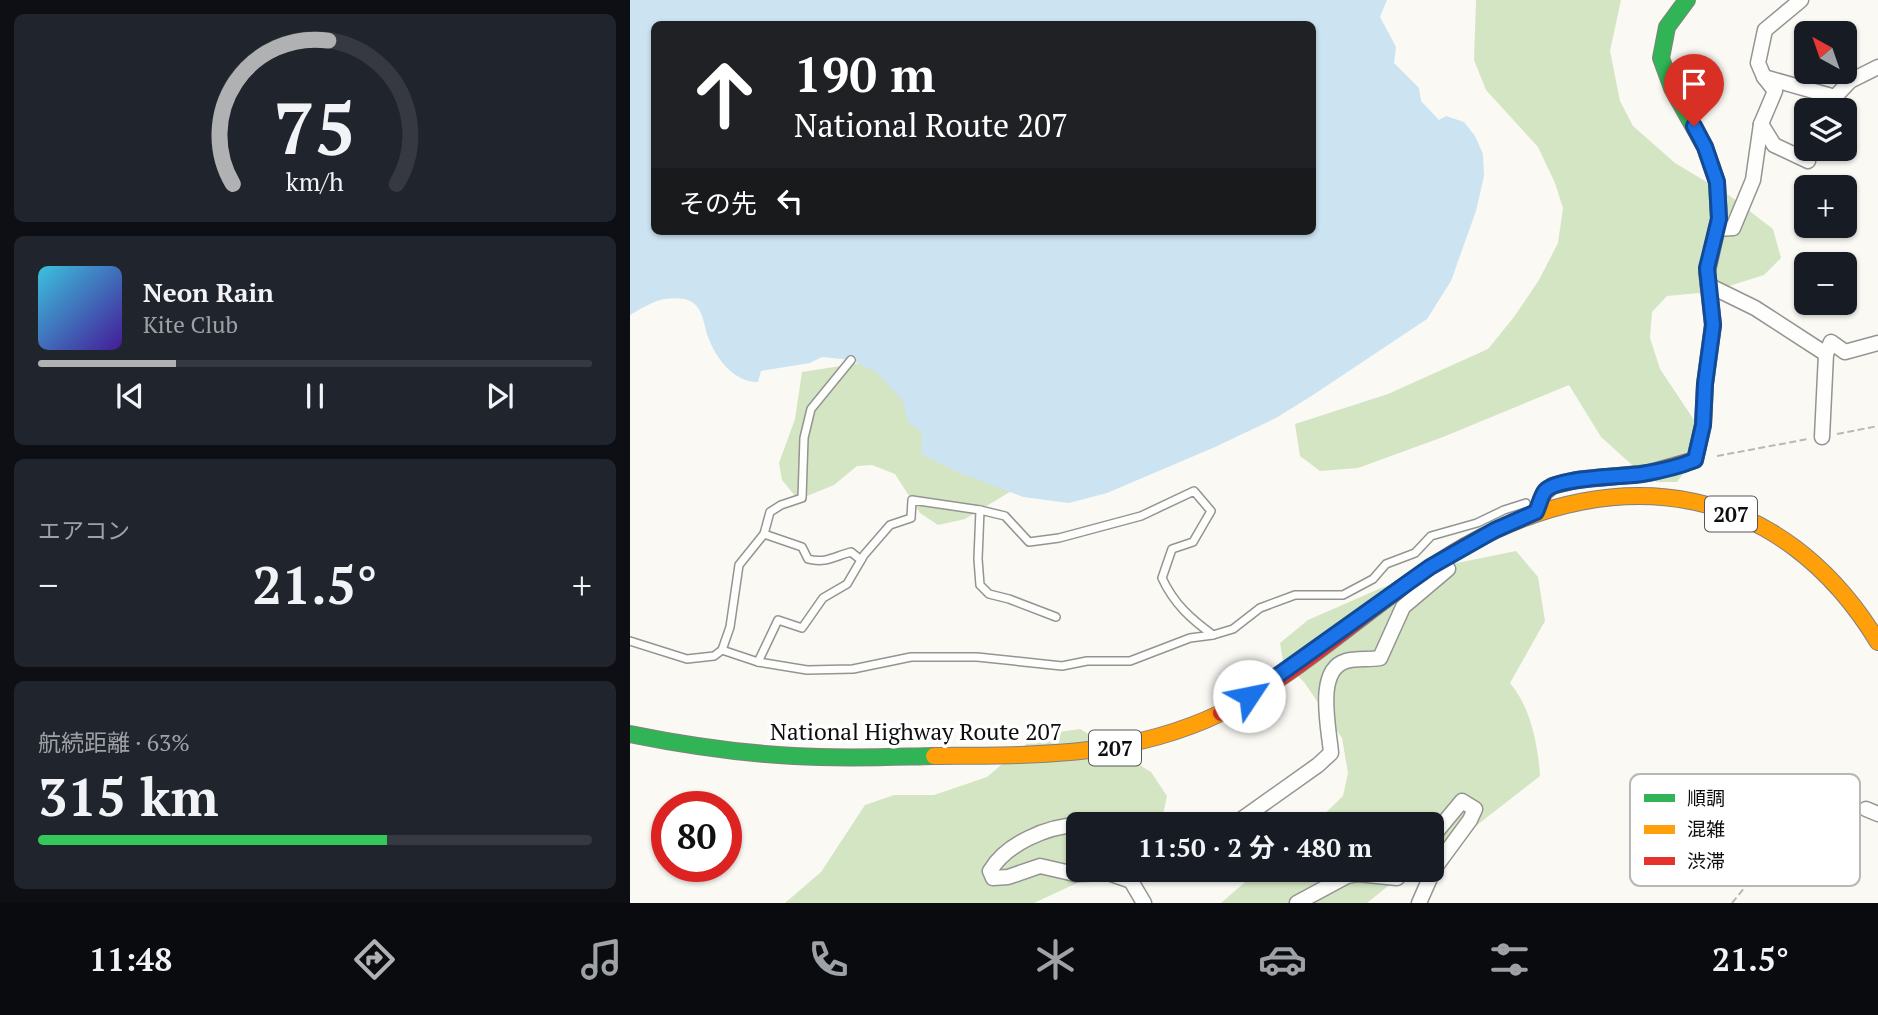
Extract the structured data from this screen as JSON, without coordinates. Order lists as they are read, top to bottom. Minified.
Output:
{"streets":{"highway":["207","National Highway Route 207"]},"crossings":[["207","National Highway Route 207"]],"legend":["順調","混雑","渋滞"],"north":"top left","page":{"map_buttons":["+","−"],"turn":["190 m","National Route 207"],"then":"その先","song":["Neon Rain","Kite Club"],"tile":["エアコン",["航続距離 · 63%","315 km"]],"heat":["−","21.5°","+"],"limit":"80","trip":"11:50 · 2 分 · 480 m","tabs":["11:48","21.5°"],"gauge":["75","km/h"]}}
